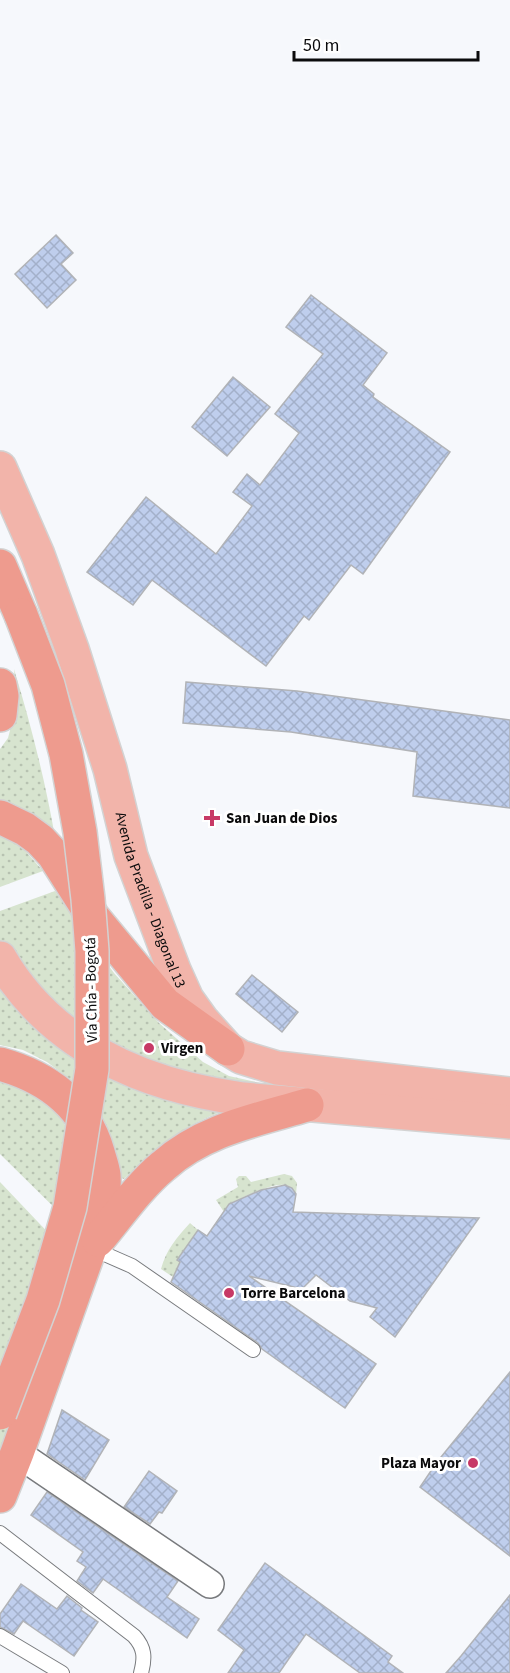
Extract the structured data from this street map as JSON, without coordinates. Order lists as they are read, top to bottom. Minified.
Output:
{"streets":{"highway":["Vía Chía - Bogotá"],"main road":["Avenida Pradilla - Diagonal 13"]},"places":{"health":["San Juan de Dios"],"other":["Virgen","Torre Barcelona","Plaza Mayor"]},"scale_bar":"50 m"}
